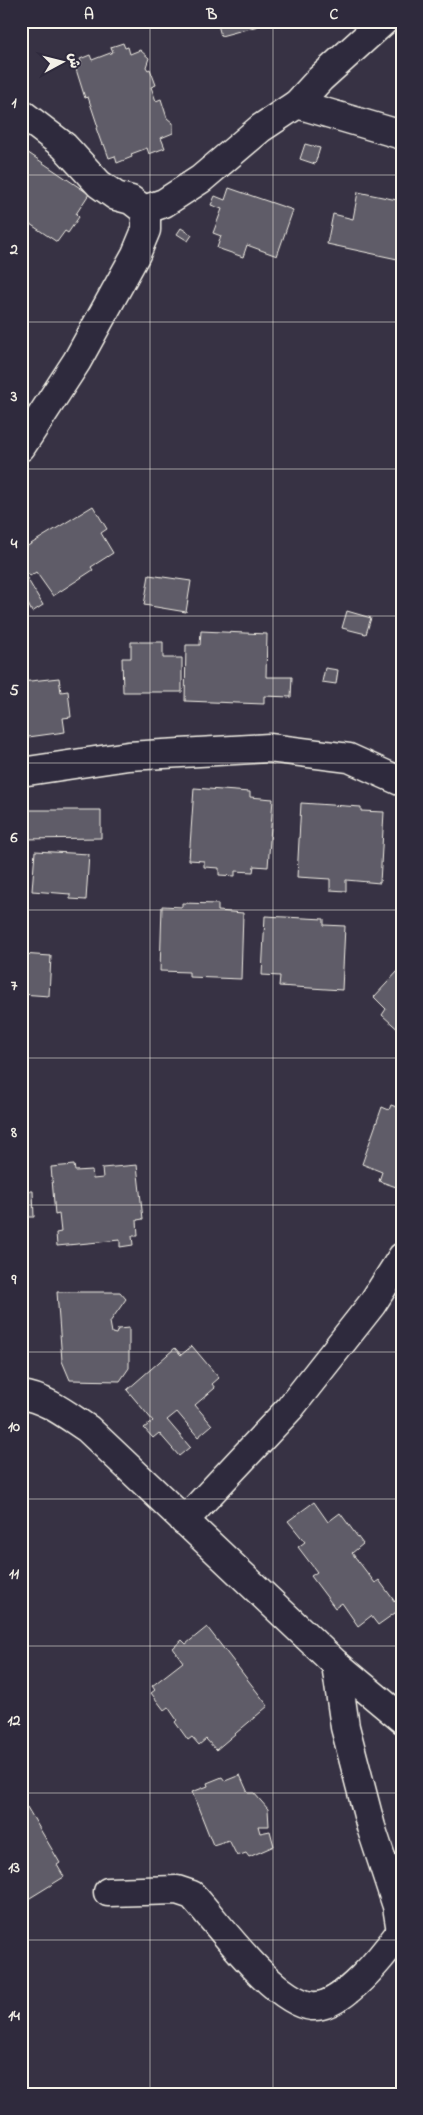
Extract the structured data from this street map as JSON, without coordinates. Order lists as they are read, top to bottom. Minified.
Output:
{"north":"right","grid":{"columns":["A","B","C"],"rows":["1","2","3","4","5","6","7","8","9","10","11","12","13","14"]}}
